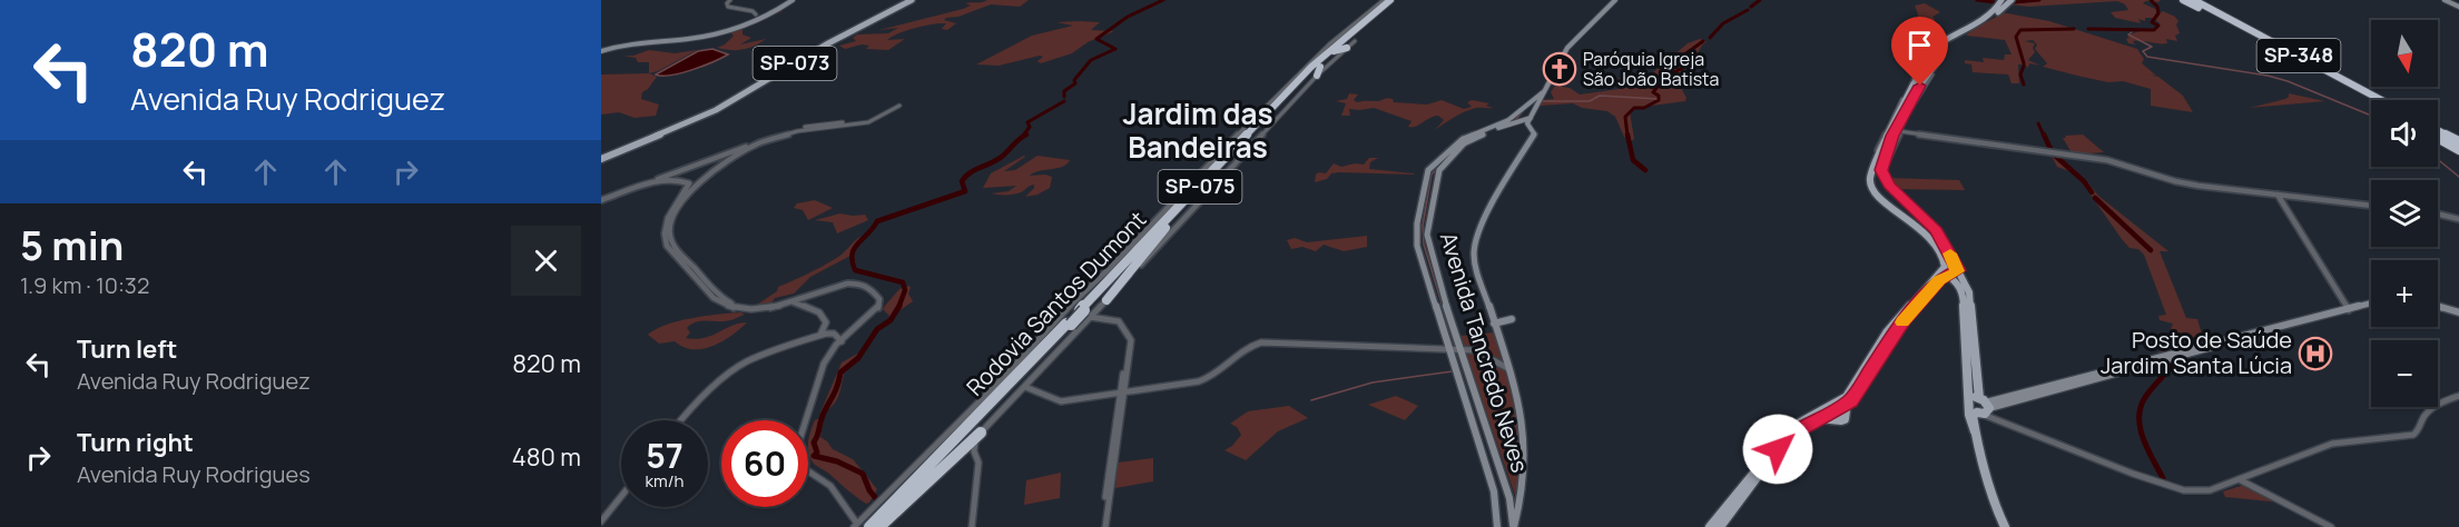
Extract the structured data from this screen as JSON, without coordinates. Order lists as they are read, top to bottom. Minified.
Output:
{"streets":{"highway":["SP-348","SP-075","Rodovia Santos Dumont"],"main road":["SP-073","Avenida Tancredo Neves"]},"districts":["Jardim das Bandeiras"],"places":{"church":["Paróquia Igreja São João Batista"],"hospital":["Posto de Saúde Jardim Santa Lúcia"]},"north":"bottom","page":{"turn":["820 m","Avenida Ruy Rodriguez"],"map_buttons":["+","−"],"heading":["5 min","1.9 km · 10:32"],"list":[{"name":"Turn left","note":"Avenida Ruy Rodriguez","value":"820 m"},{"name":"Turn right","note":"Avenida Ruy Rodrigues","value":"480 m"}],"speed":"57 km/h","limit":"60"}}
